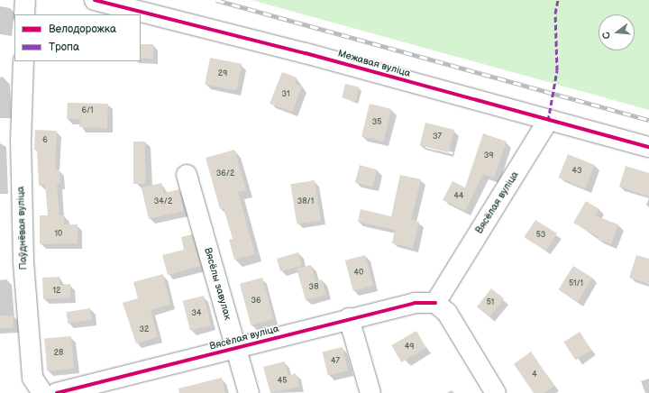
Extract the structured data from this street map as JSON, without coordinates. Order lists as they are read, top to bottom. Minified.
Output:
{"streets":{"street":["Межавая вуліца","Вясёлая вуліца","Паўднёвая вуліца","Вясёлы завулак"]},"crossings":[["Межавая вуліца","Вясёлая вуліца"],["Вясёлая вуліца","Вясёлы завулак"]],"house_numbers":["29","31","6/1","35","37","6","39","43","36/2","44","34/2","38/1","10","53","40","51/1","38","12","36","51","34","32","49","28","47","4","45"],"legend":["Велодорожка","Тропа"],"north":"left"}
